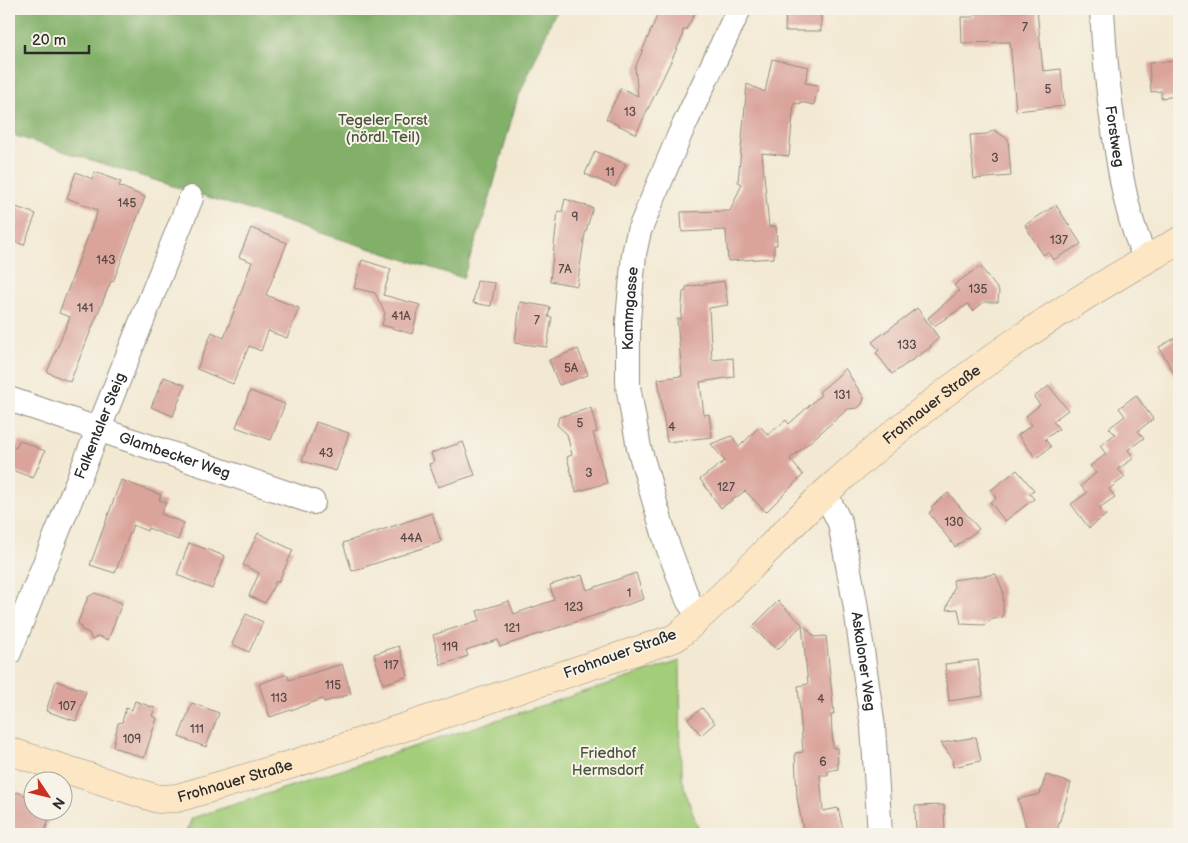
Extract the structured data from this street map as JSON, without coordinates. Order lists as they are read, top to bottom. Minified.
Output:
{"streets":{"street":["Forstweg","Kammgasse","Frohnauer Straße","Falkentaler Steig","Glambecker Weg","Askaloner Weg"]},"crossings":[["Forstweg","Frohnauer Straße"],["Kammgasse","Frohnauer Straße"],["Frohnauer Straße","Askaloner Weg"],["Falkentaler Steig","Glambecker Weg"]],"parks":["Tegeler Forst (nördl. Teil)","Friedhof Hermsdorf"],"house_numbers":["7","5","13","3","11","145","9","137","143","7A","135","141","41A","7","133","5A","131","5","4","43","3","127","130","44A","1","123","121","119","117","115","113","4","107","111","109","6"],"scale_bar":"20 m","north":"bottom right"}
